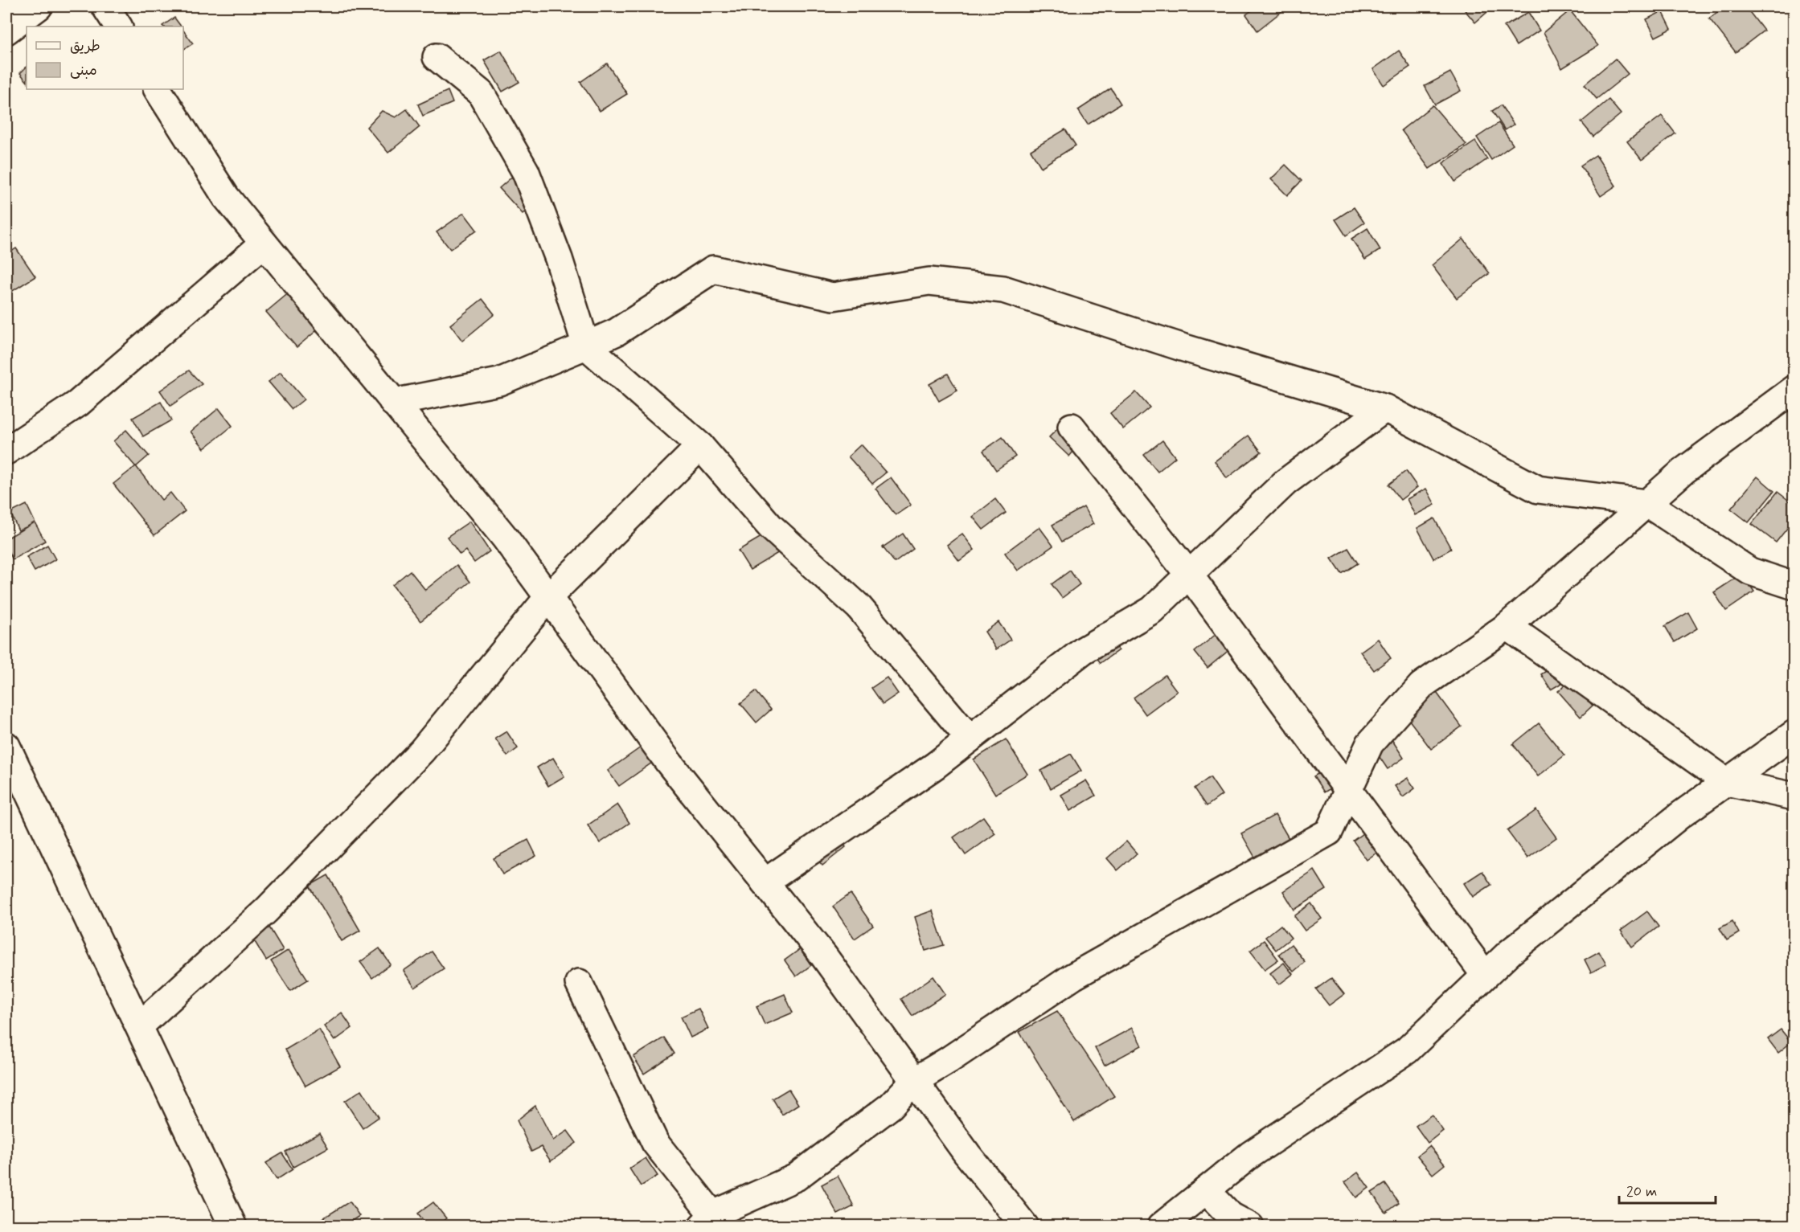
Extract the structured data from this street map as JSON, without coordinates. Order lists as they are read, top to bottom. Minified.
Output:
{"legend":["طريق","مبنى"],"scale_bar":"20 m"}
